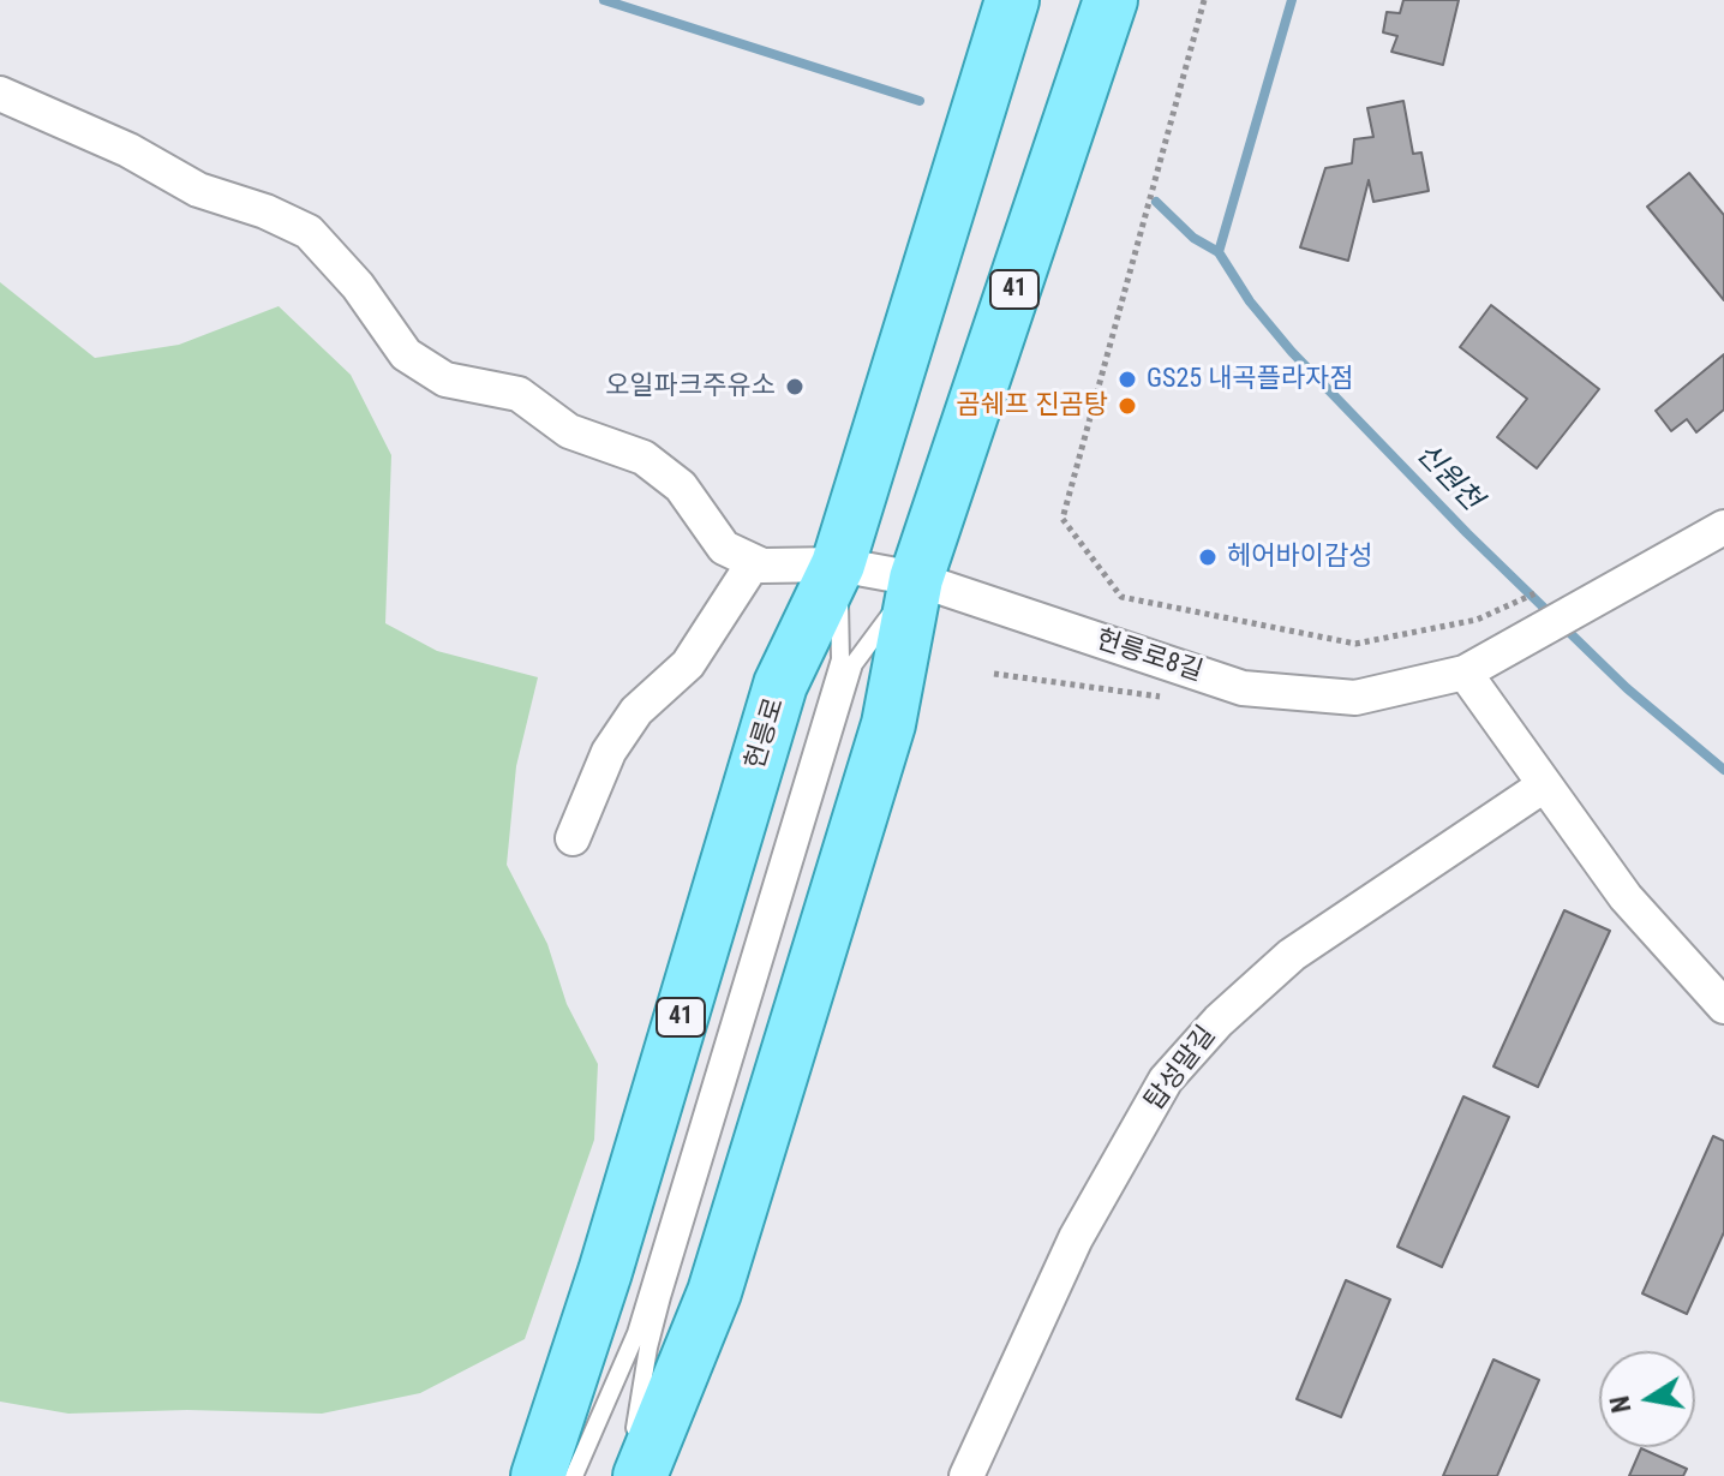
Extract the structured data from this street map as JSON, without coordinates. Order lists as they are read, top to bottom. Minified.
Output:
{"streets":{"main road":["41","헌릉로"],"street":["헌릉로8길","탑성말길"]},"crossings":[["41","헌릉로8길"],["헌릉로8길","헌릉로"]],"water":["신원천"],"places":["GS25 내곡플라자점","오일파크주유소","곰쉐프 진곰탕","헤어바이감성"],"north":"left"}
